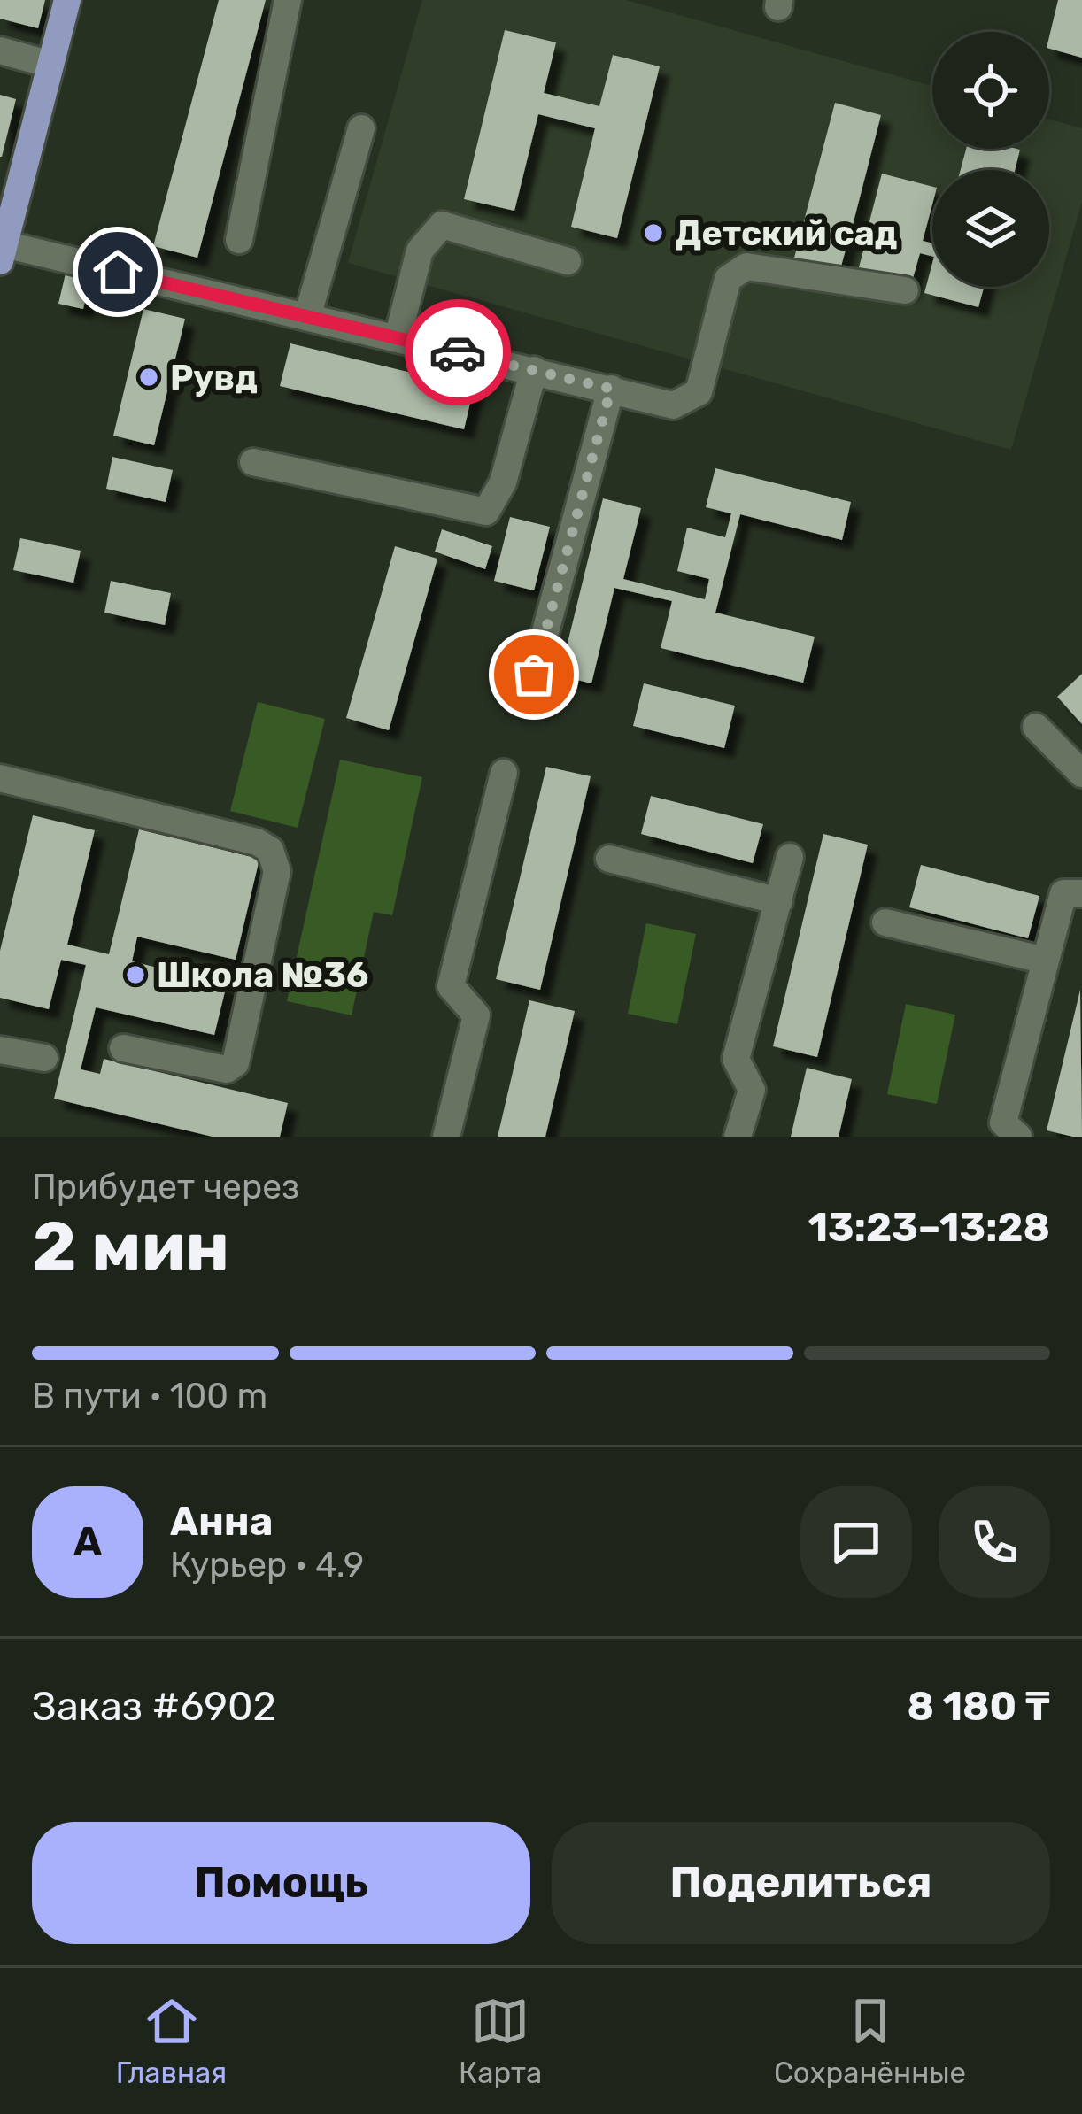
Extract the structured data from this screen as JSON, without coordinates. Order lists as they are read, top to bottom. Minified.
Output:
{"places":["Детский сад","Рувд","Школа №36"],"page":{"heading":["2 мин","Прибудет через","13:23–13:28"],"panel":["Анна","Курьер · 4.9","Заказ #6902","8 180 ₸"],"bar":"В пути · 100 m","round":"А","buttons":["Помощь","Поделиться"],"tabs":["Главная","Карта","Сохранённые"]}}
